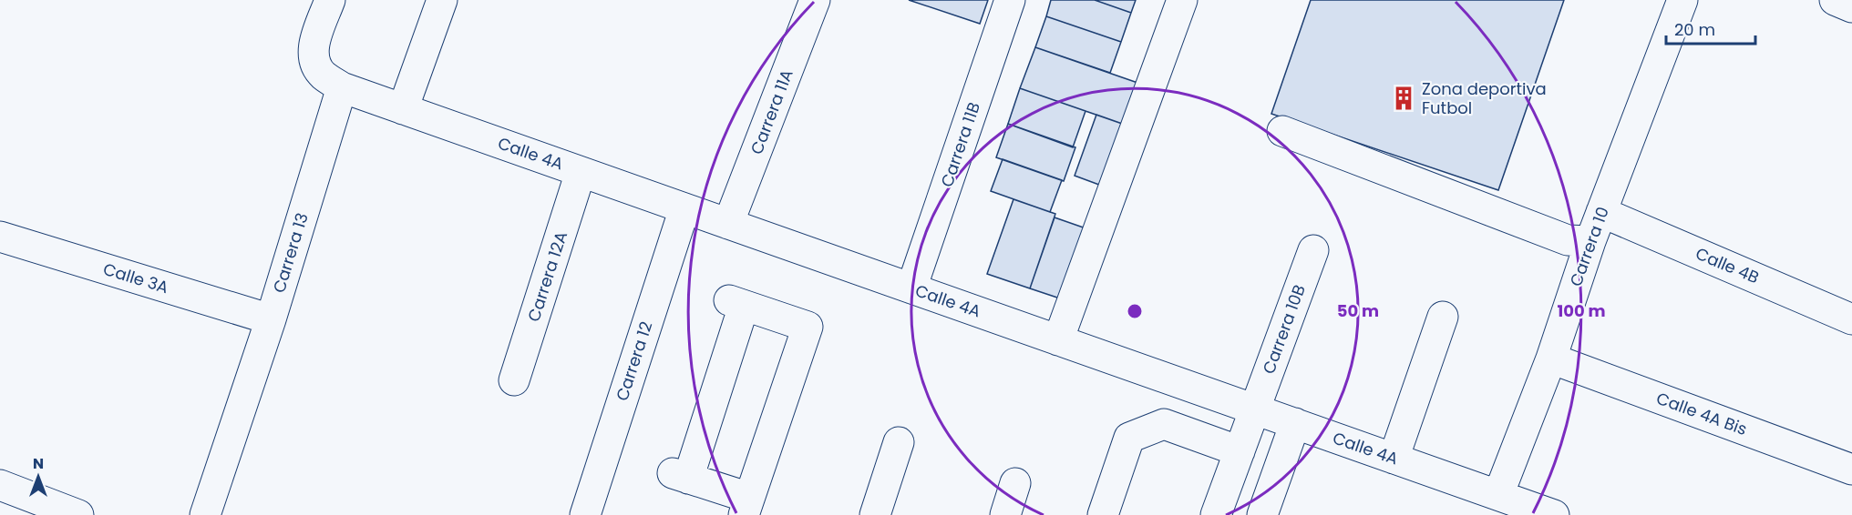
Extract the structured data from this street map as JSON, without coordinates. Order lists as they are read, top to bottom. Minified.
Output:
{"streets":{"street":["Carrera 11A","Carrera 11B","Calle 4A","Carrera 10","Carrera 13","Calle 4B","Carrera 12A","Calle 3A","Carrera 10B","Carrera 12","Calle 4A Bis"]},"crossings":[["Carrera 11A","Calle 4A"],["Carrera 11B","Calle 4A"],["Calle 4A","Carrera 10"],["Calle 4A","Carrera 13"],["Calle 4A","Carrera 12A"],["Calle 4A","Carrera 10B"],["Calle 4A","Carrera 12"],["Carrera 10","Calle 4B"],["Carrera 10","Calle 4A Bis"],["Carrera 13","Calle 3A"]],"places":{"building":["Zona deportiva Futbol"]},"scale_bar":"20 m","north":"top","rings":["50 m","100 m"]}
